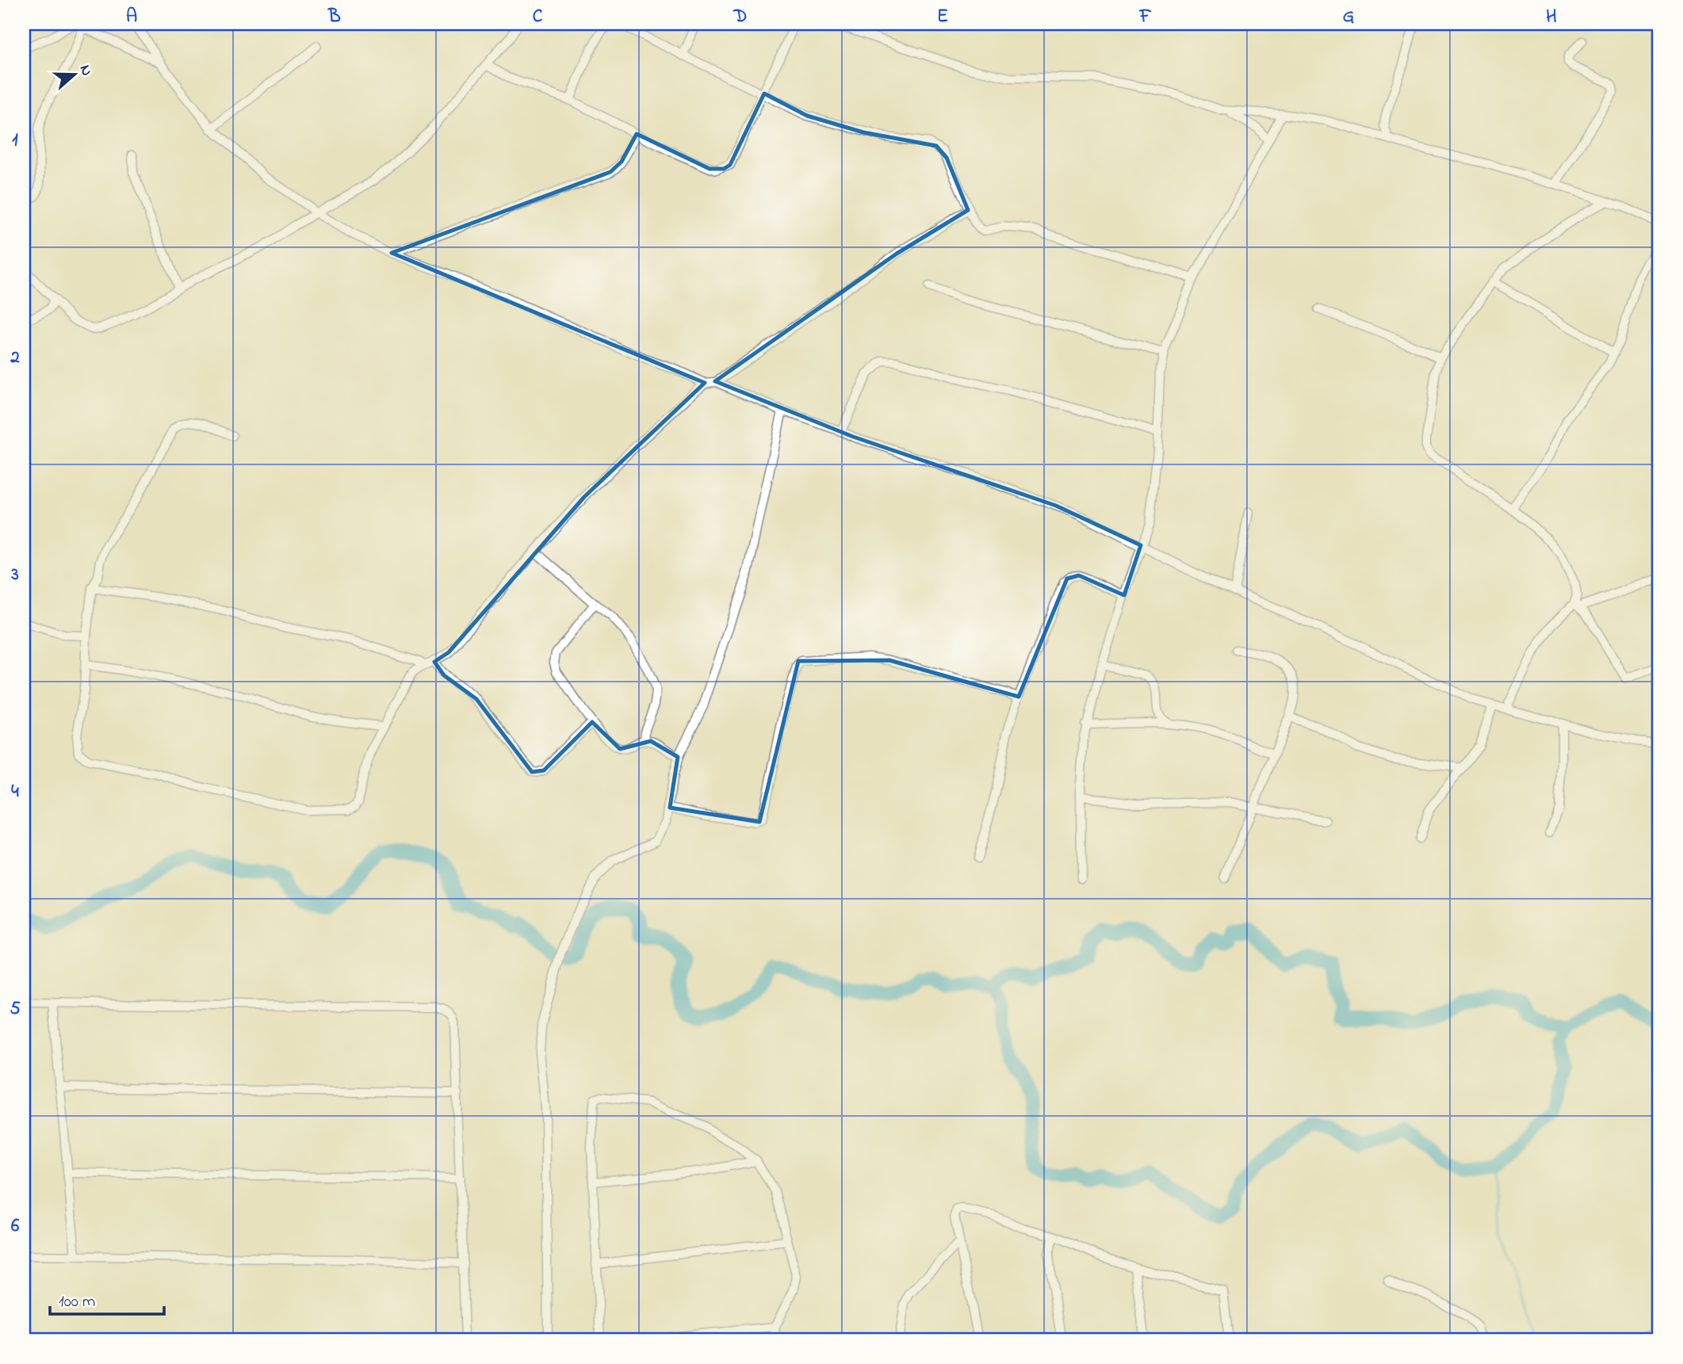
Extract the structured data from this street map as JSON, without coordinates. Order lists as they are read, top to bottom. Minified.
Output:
{"scale_bar":"100 m","north":"right","grid":{"columns":["A","B","C","D","E","F","G","H"],"rows":["1","2","3","4","5","6"]}}
